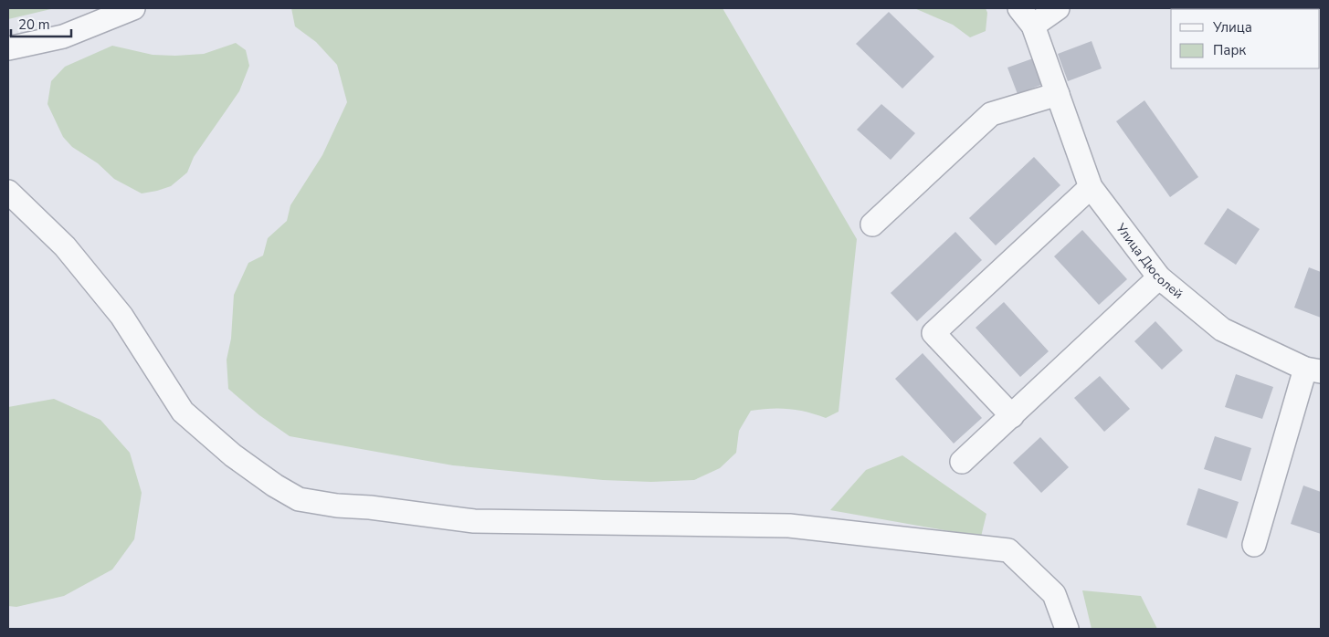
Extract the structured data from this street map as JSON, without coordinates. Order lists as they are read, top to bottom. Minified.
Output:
{"streets":{"street":["Улица Дюсолей"]},"legend":["Улица","Парк"],"scale_bar":"20 m"}
